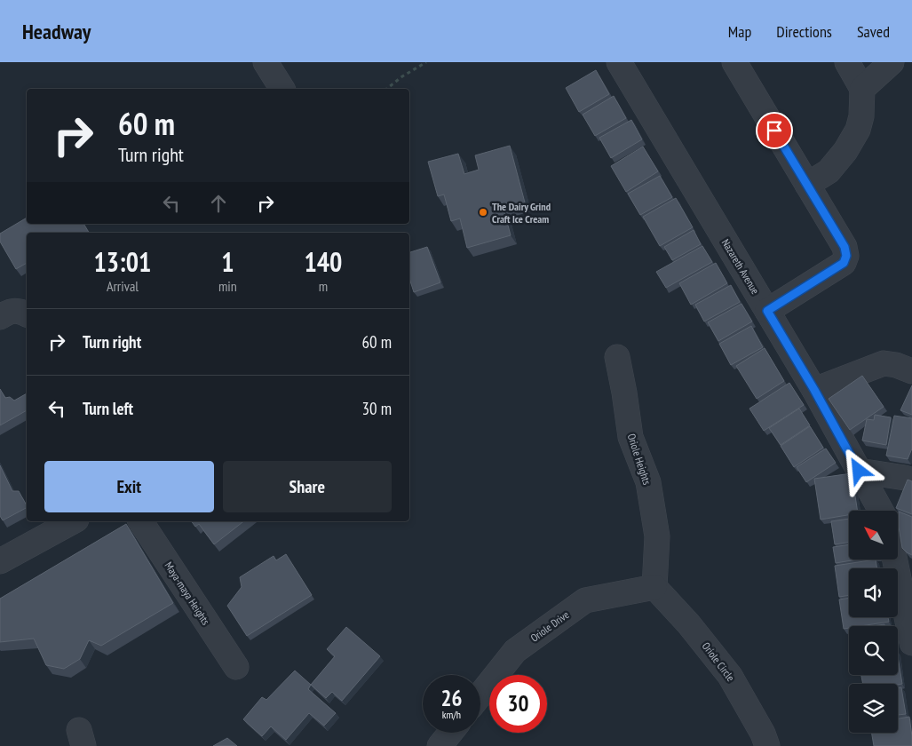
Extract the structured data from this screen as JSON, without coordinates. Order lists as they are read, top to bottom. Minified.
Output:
{"streets":{"street":["Nazareth Avenue","Oriole Heights","Maya-maya Heights","Oriole Drive","Oriole Circle"]},"crossings":[["Oriole Heights","Oriole Drive"],["Oriole Heights","Oriole Circle"],["Oriole Drive","Oriole Circle"]],"places":["The Dairy Grind Craft Ice Cream"],"north":"top left","page":{"header":"Headway","nav":["Map","Directions","Saved"],"turn":["60 m","Turn right"],"eta":["13:01","Arrival","1","min","140","m"],"list":[{"name":"Turn right","value":"60 m"},{"name":"Turn left","value":"30 m"}],"buttons":["Exit","Share"],"speed":"26 km/h","limit":"30"}}
